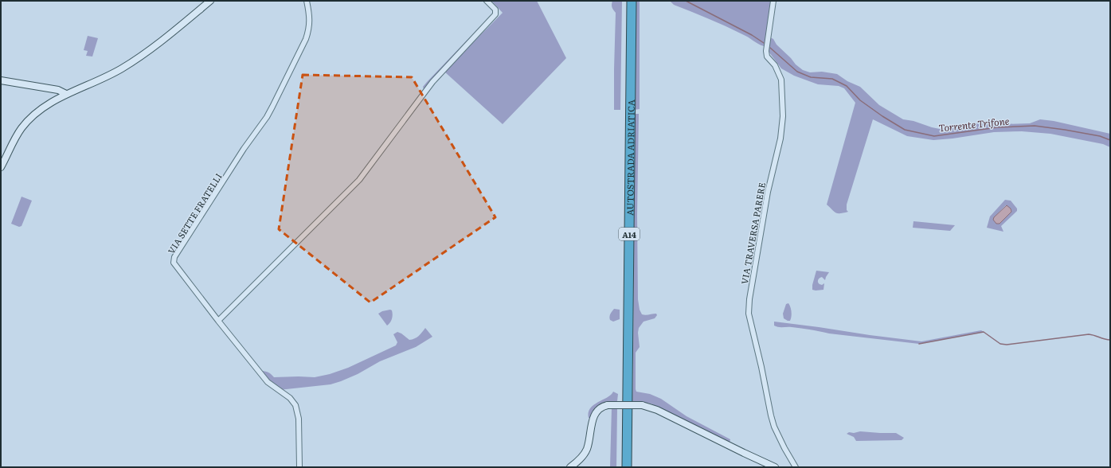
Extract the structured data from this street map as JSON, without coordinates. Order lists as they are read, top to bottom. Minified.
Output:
{"streets":{"highway":["AUTOSTRADA ADRIATICA","A14"],"street":["VIA SETTE FRATELLI","VIA TRAVERSA PARERE"]},"water":["Torrente Trifone"]}
